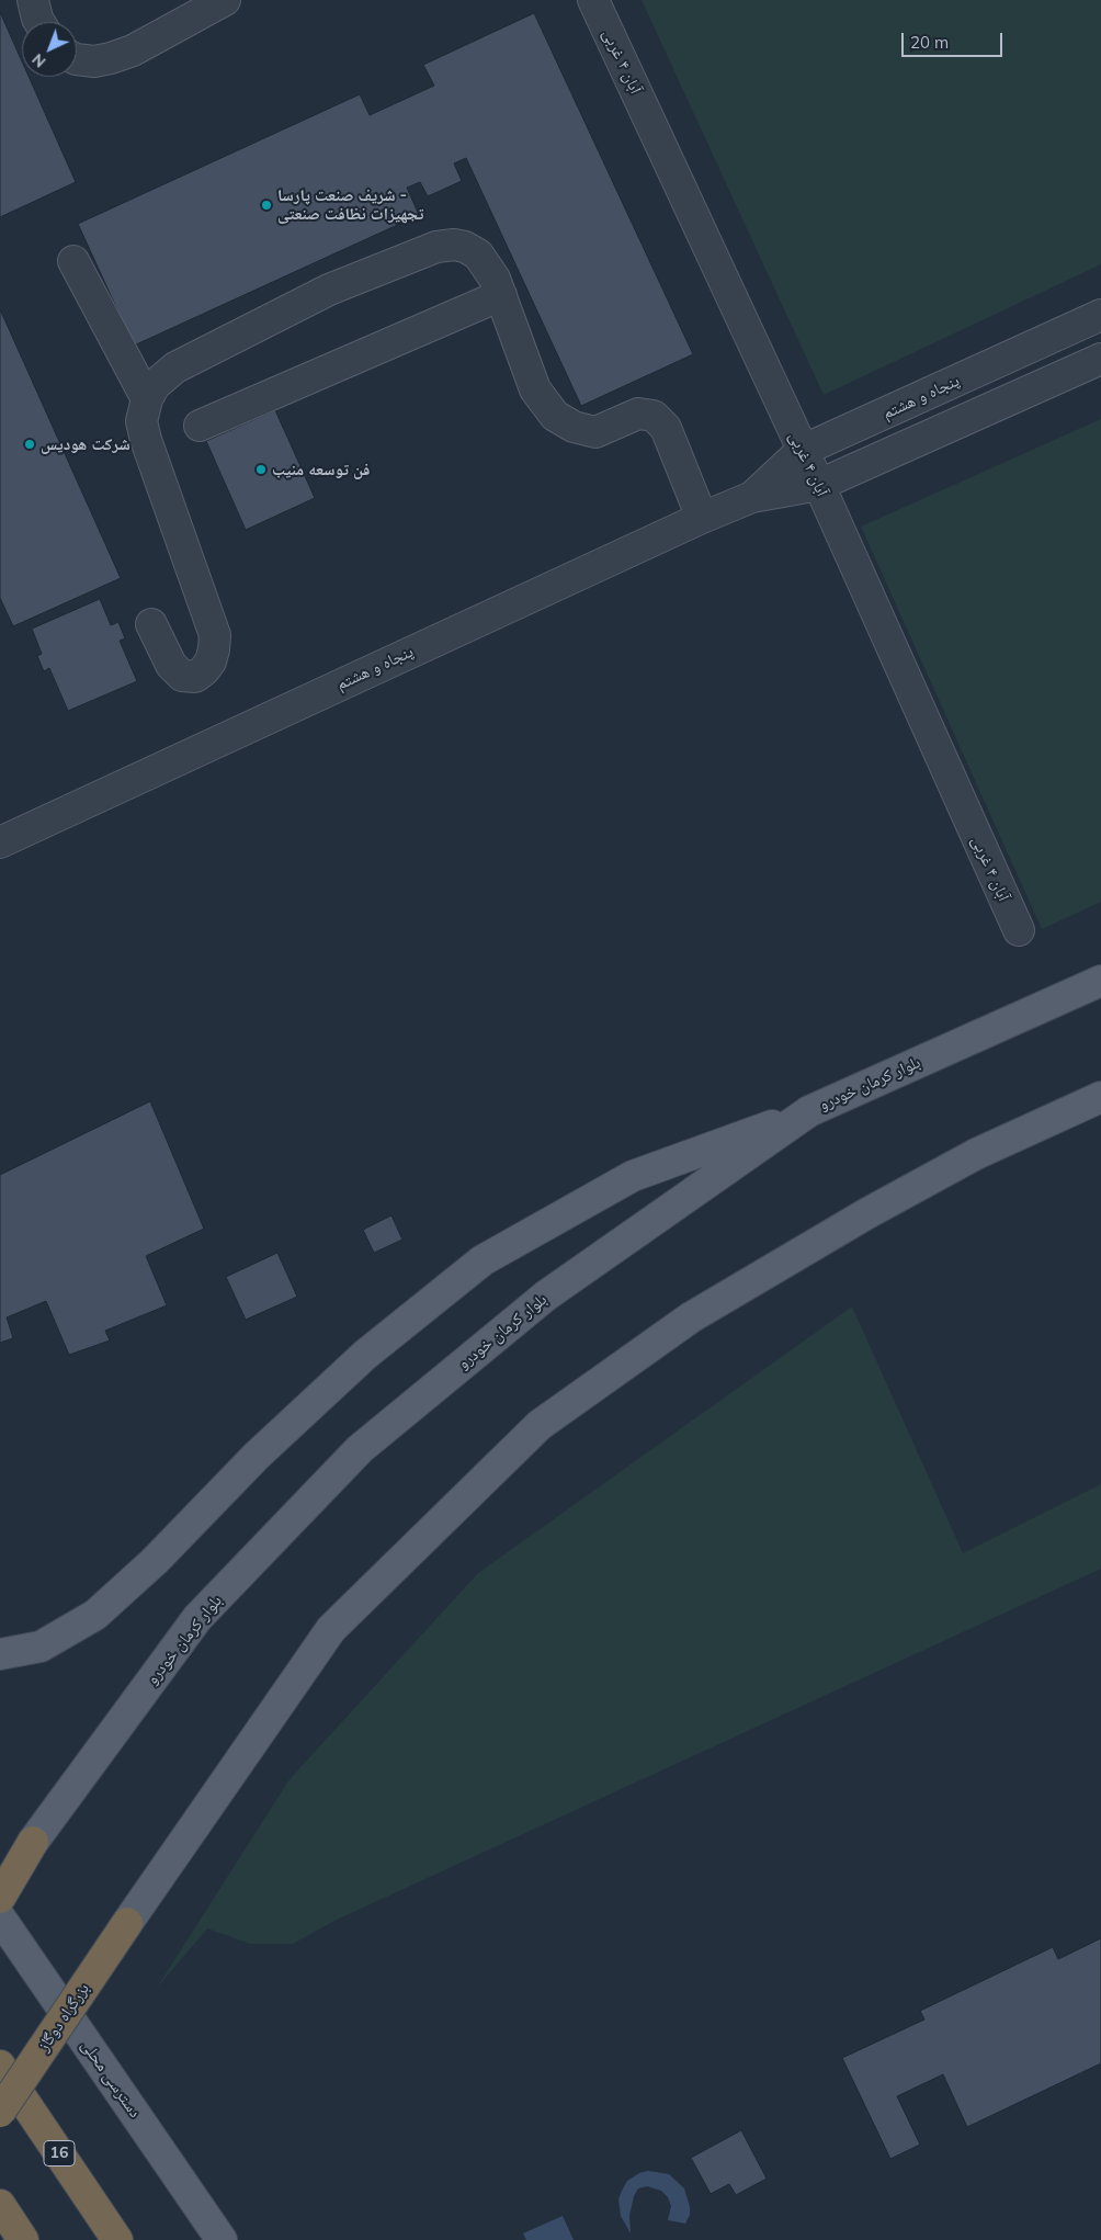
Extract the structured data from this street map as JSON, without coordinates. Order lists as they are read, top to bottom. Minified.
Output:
{"streets":{"highway":["بزرگراه دوگاز","16"],"main road":["بلوار کرمان خودرو","دسترسی محلی"],"street":["آبان ۴ غربی","پنجاه و هشتم"]},"crossings":[["آبان ۴ غربی","پنجاه و هشتم"]],"places":["شریف صنعت پارسا - تجهیزات نظافت صنعتی","شرکت هودیس","فن توسعه منیب"],"scale_bar":"20 m","north":"bottom left"}
